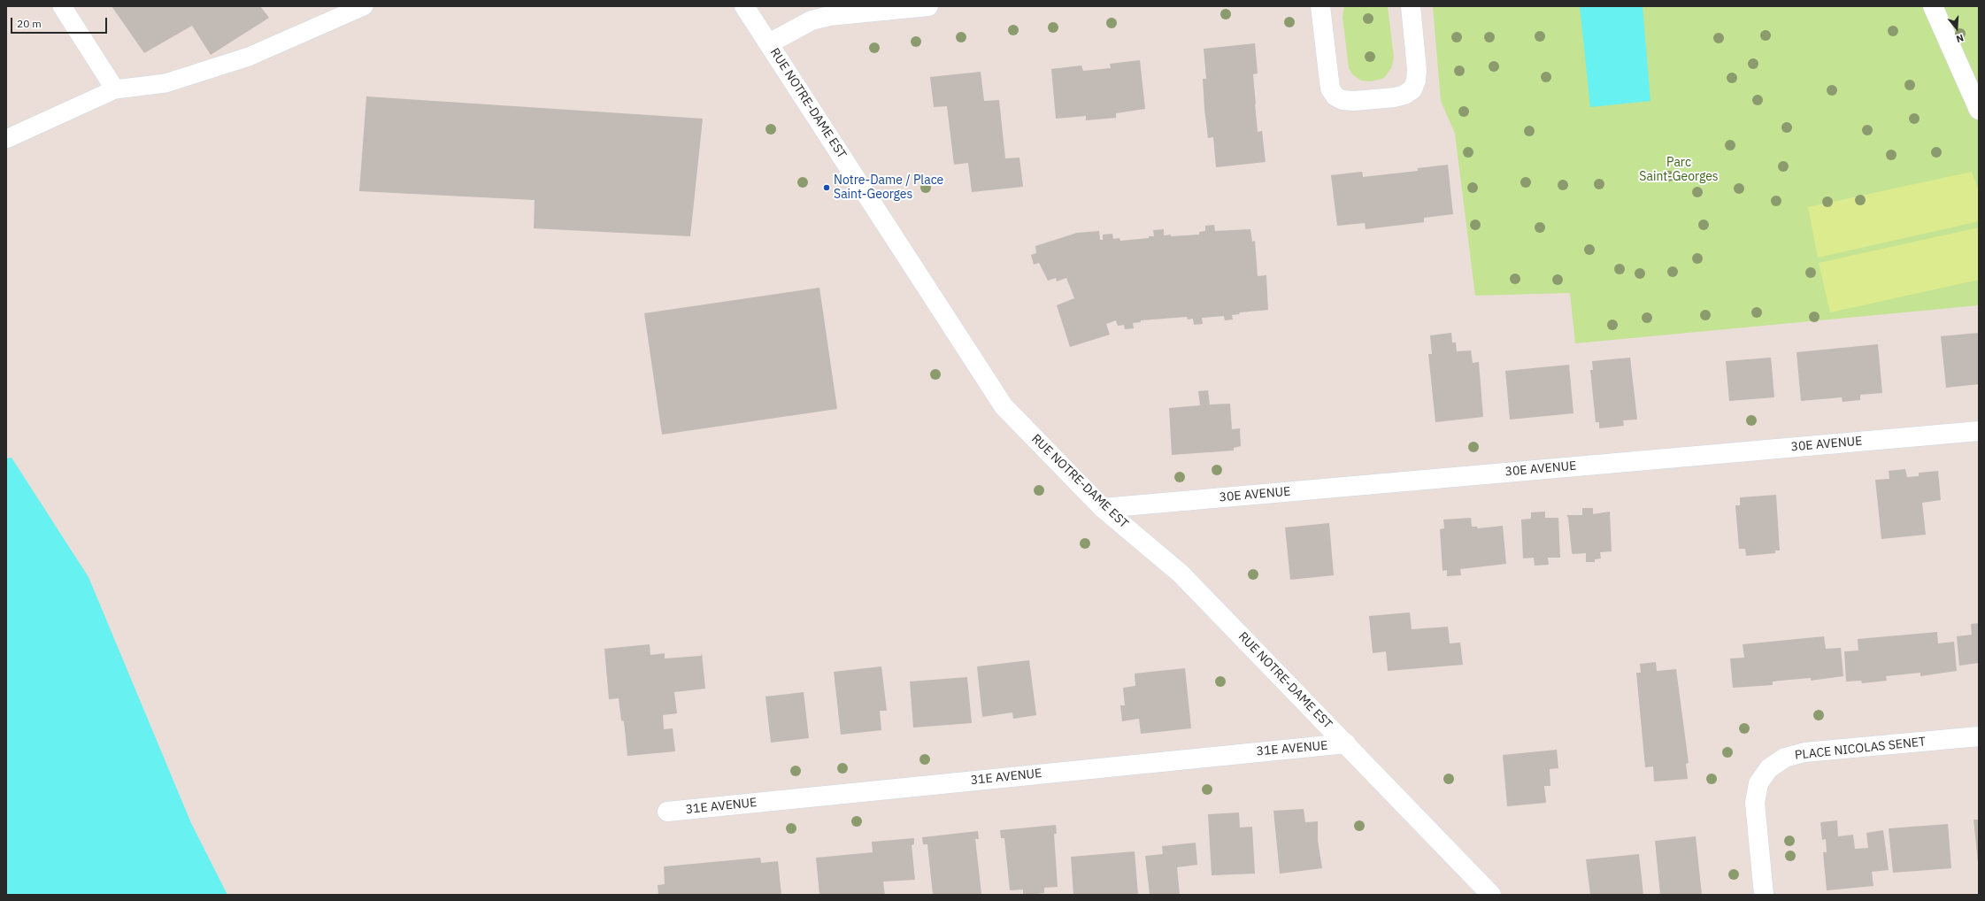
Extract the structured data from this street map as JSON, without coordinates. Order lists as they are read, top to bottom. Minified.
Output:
{"streets":{"street":["RUE NOTRE-DAME EST","30E AVENUE","31E AVENUE","PLACE NICOLAS SENET"]},"crossings":[["RUE NOTRE-DAME EST","30E AVENUE"],["RUE NOTRE-DAME EST","31E AVENUE"]],"parks":["Parc Saint-Georges"],"places":["Notre-Dame / Place Saint-Georges"],"scale_bar":"20 m","north":"bottom"}
